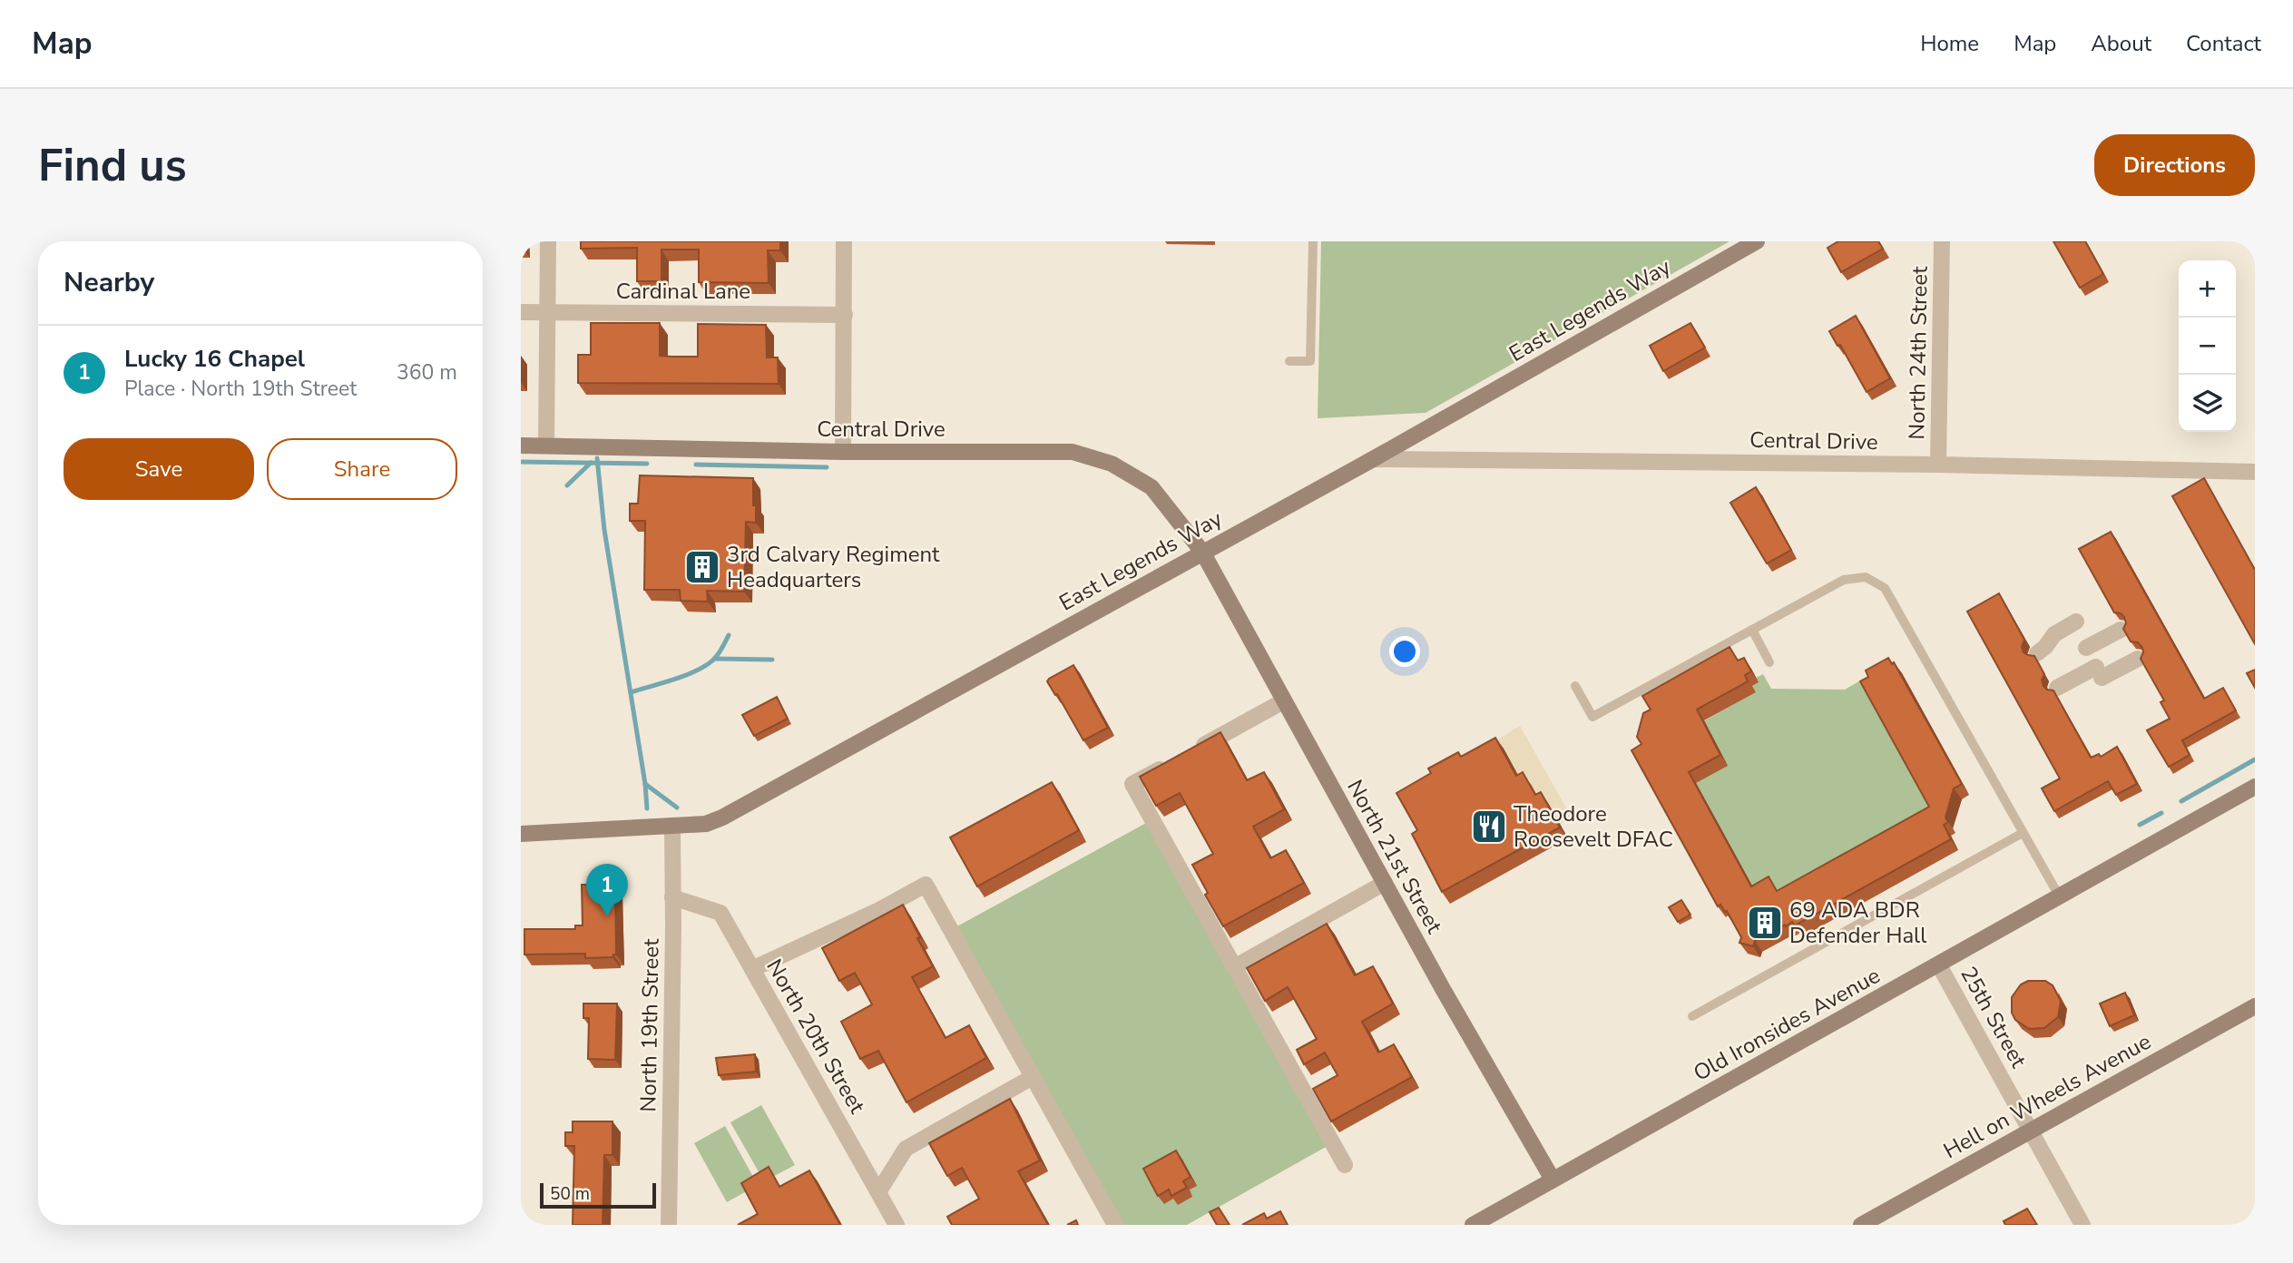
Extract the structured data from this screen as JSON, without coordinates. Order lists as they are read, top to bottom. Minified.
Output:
{"streets":{"street":["Cardinal Lane","East Legends Way","North 24th Street","Central Drive","North 21st Street","25th Street","Old Ironsides Avenue","North 19th Street","North 20th Street","Hell on Wheels Avenue"]},"crossings":[["East Legends Way","Central Drive"],["East Legends Way","North 21st Street"],["East Legends Way","North 19th Street"],["North 24th Street","Central Drive"],["Central Drive","North 21st Street"],["North 21st Street","Old Ironsides Avenue"],["25th Street","Old Ironsides Avenue"],["25th Street","Hell on Wheels Avenue"],["North 19th Street","North 20th Street"]],"places":{"building":["3rd Calvary Regiment Headquarters","69 ADA BDR Defender Hall"],"restaurant":["Theodore Roosevelt DFAC"]},"scale_bar":"50 m","page":{"header":"Map","nav":["Home","Map","About","Contact"],"buttons":["Directions",["Save","Share"]],"title":"Find us","heading":"Nearby","map_buttons":["+","−"],"list":[{"mark":"1","name":"Lucky 16 Chapel","note":"Place · North 19th Street","value":"360 m"}],"pins":"1","scale":"50 m"}}
